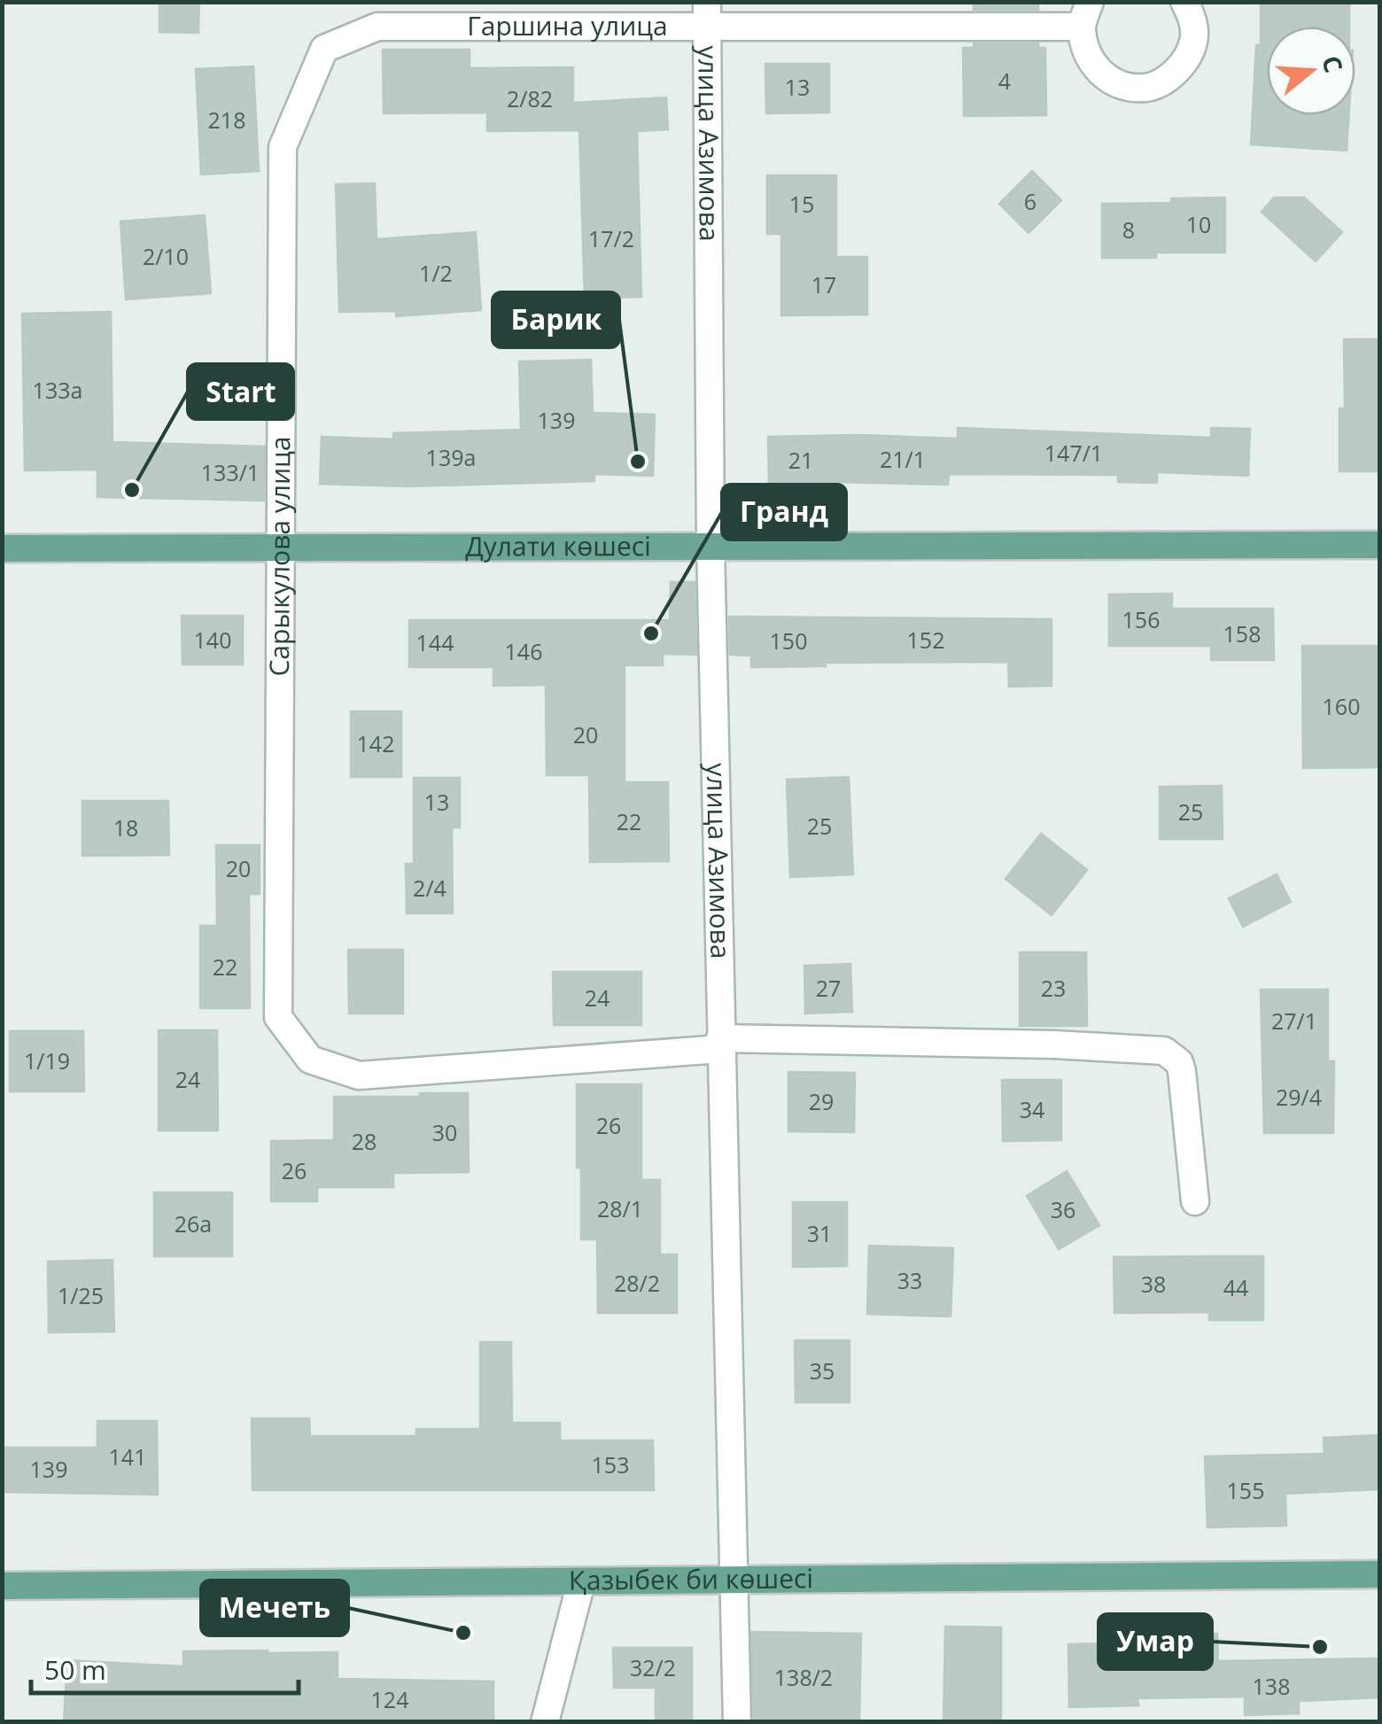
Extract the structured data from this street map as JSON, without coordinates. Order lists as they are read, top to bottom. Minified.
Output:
{"streets":{"main road":["Дулати көшесі","Қазыбек би көшесі"],"street":["Гаршина улица","улица Азимова","Сарыкулова улица"]},"crossings":[["Гаршина улица","улица Азимова"],["Гаршина улица","Сарыкулова улица"],["улица Азимова","Дулати көшесі"],["улица Азимова","Сарыкулова улица"],["улица Азимова","Қазыбек би көшесі"],["Дулати көшесі","Сарыкулова улица"]],"places":["Барик","Start","Гранд","Мечеть","Умар"],"house_numbers":["4","13","2/82","218","6","15","10","8","17/2","2/10","1/2","17","133а","139","147/1","139а","21/1","21","133/1","156","158","140","152","150","144","146","160","20","142","13","25","22","25","18","20","2/4","22","27","23","24","27/1","1/19","24","29/4","29","34","26","30","28","26","28/1","36","26а","31","33","28/2","38","44","1/25","35","141","153","139","155","32/2","138/2","138","124"],"scale_bar":"50 m","north":"right"}
